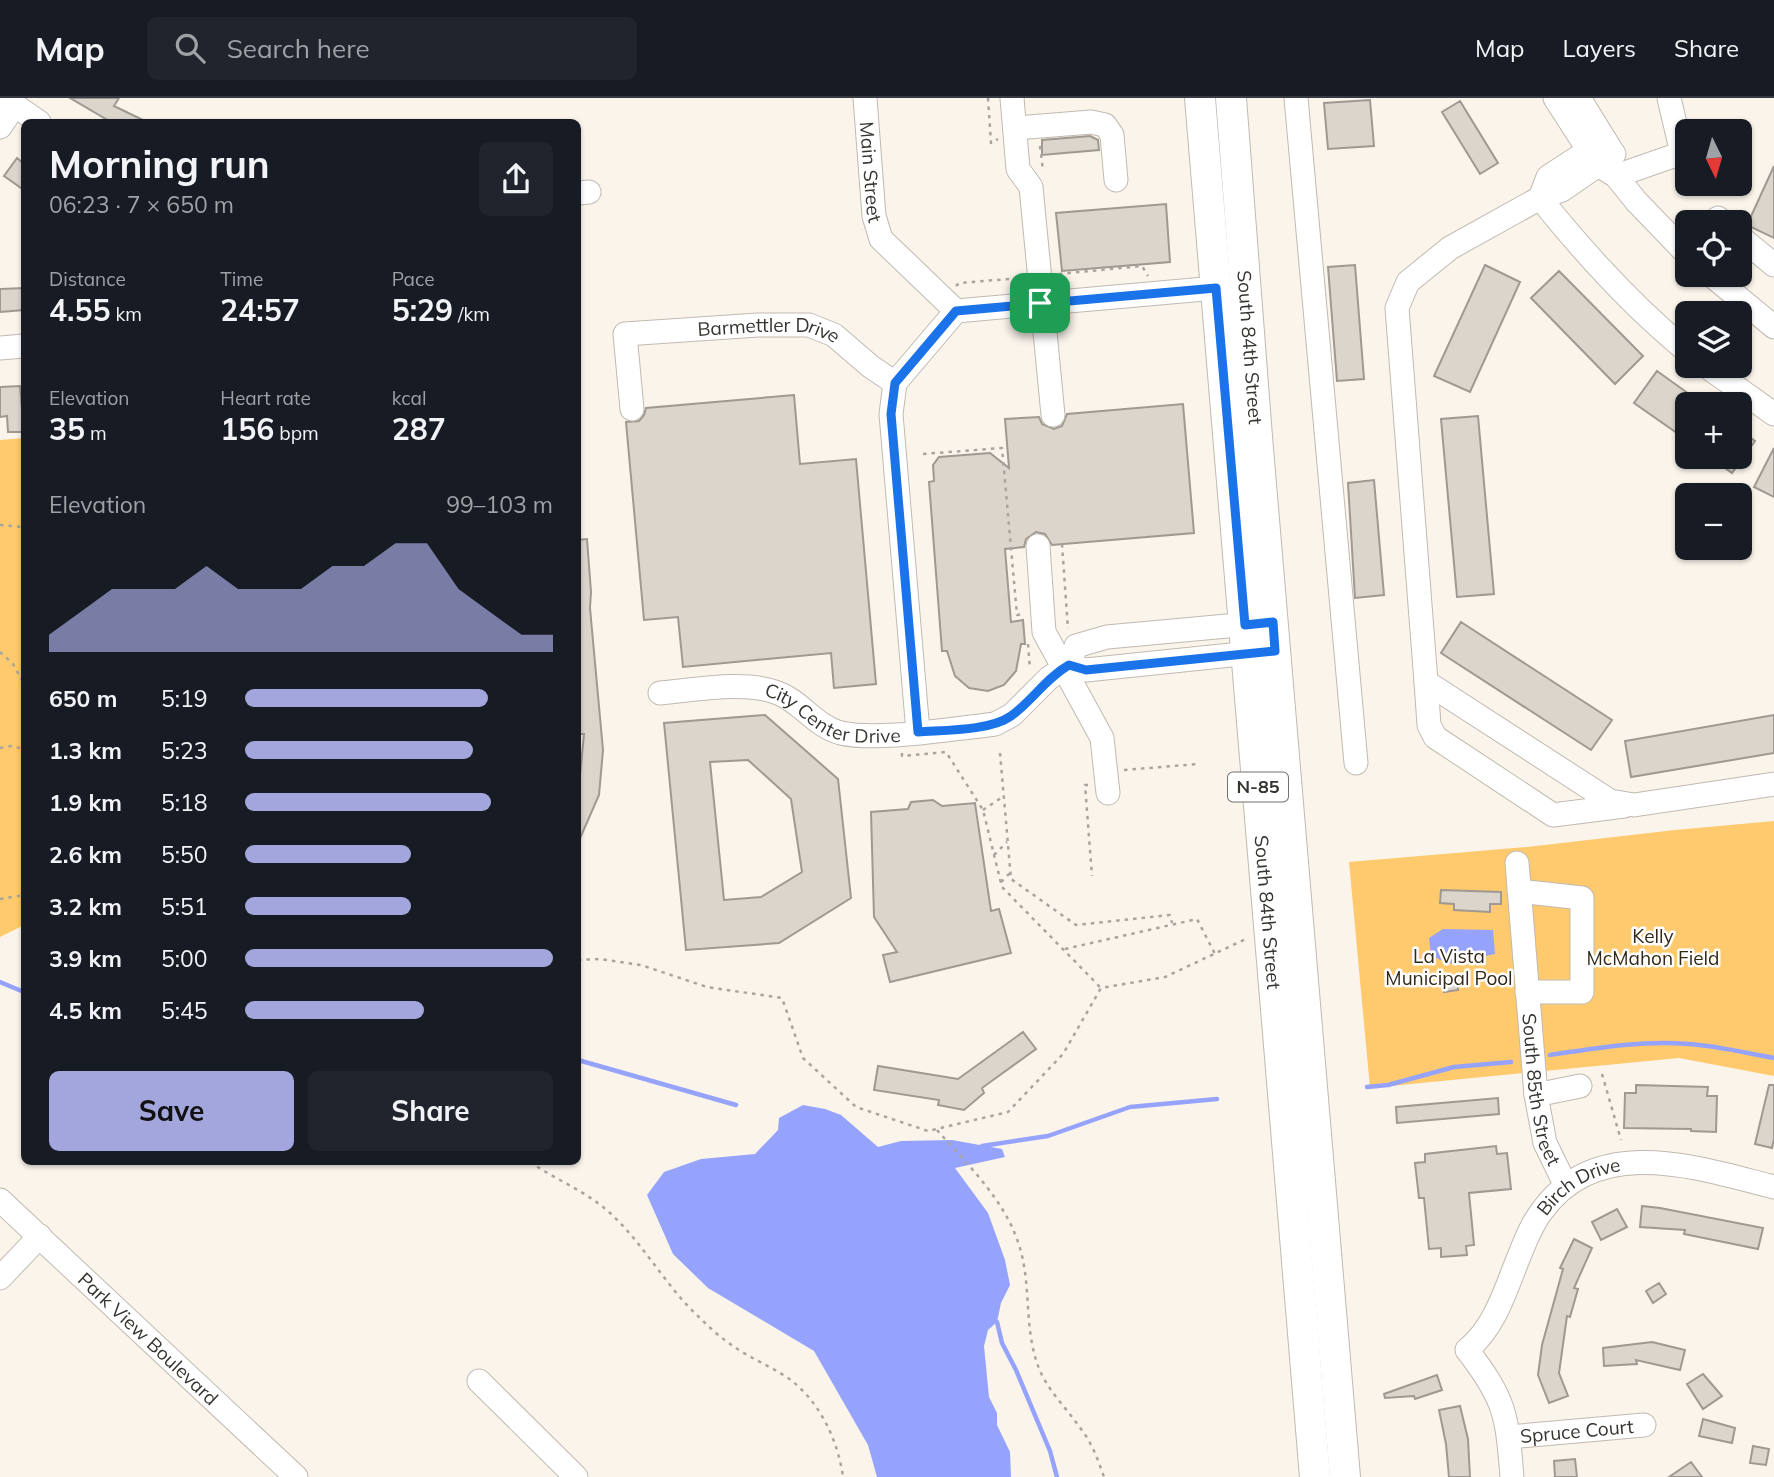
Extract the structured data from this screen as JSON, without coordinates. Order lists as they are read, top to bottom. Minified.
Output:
{"streets":{"main road":["South 84th Street","N-85"],"street":["Main Street","Barmettler Drive","City Center Drive","South 85th Street","Birch Drive","Park View Boulevard","Spruce Court"]},"crossings":[["South 84th Street","City Center Drive"],["South 85th Street","Birch Drive"],["Birch Drive","Spruce Court"]],"parks":["Kelly McMahon Field","La Vista Municipal Pool"],"north":"bottom","page":{"header":"Map","search":"Search here","nav":["Map","Layers","Share"],"map_buttons":["+","−"],"heading":["Morning run","06:23 · 7 × 650 m"],"stats":[["Distance","4.55 km"],["Time","24:57"],["Pace","5:29 /km"],["Elevation","35 m"],["Heart rate","156 bpm"],["kcal","287"]],"chart":["Elevation","99–103 m"],"list":[{"name":"650 m","note":"5:19"},{"name":"1.3 km","note":"5:23"},{"name":"1.9 km","note":"5:18"},{"name":"2.6 km","note":"5:50"},{"name":"3.2 km","note":"5:51"},{"name":"3.9 km","note":"5:00"},{"name":"4.5 km","note":"5:45"}],"buttons":["Save","Share"]}}
